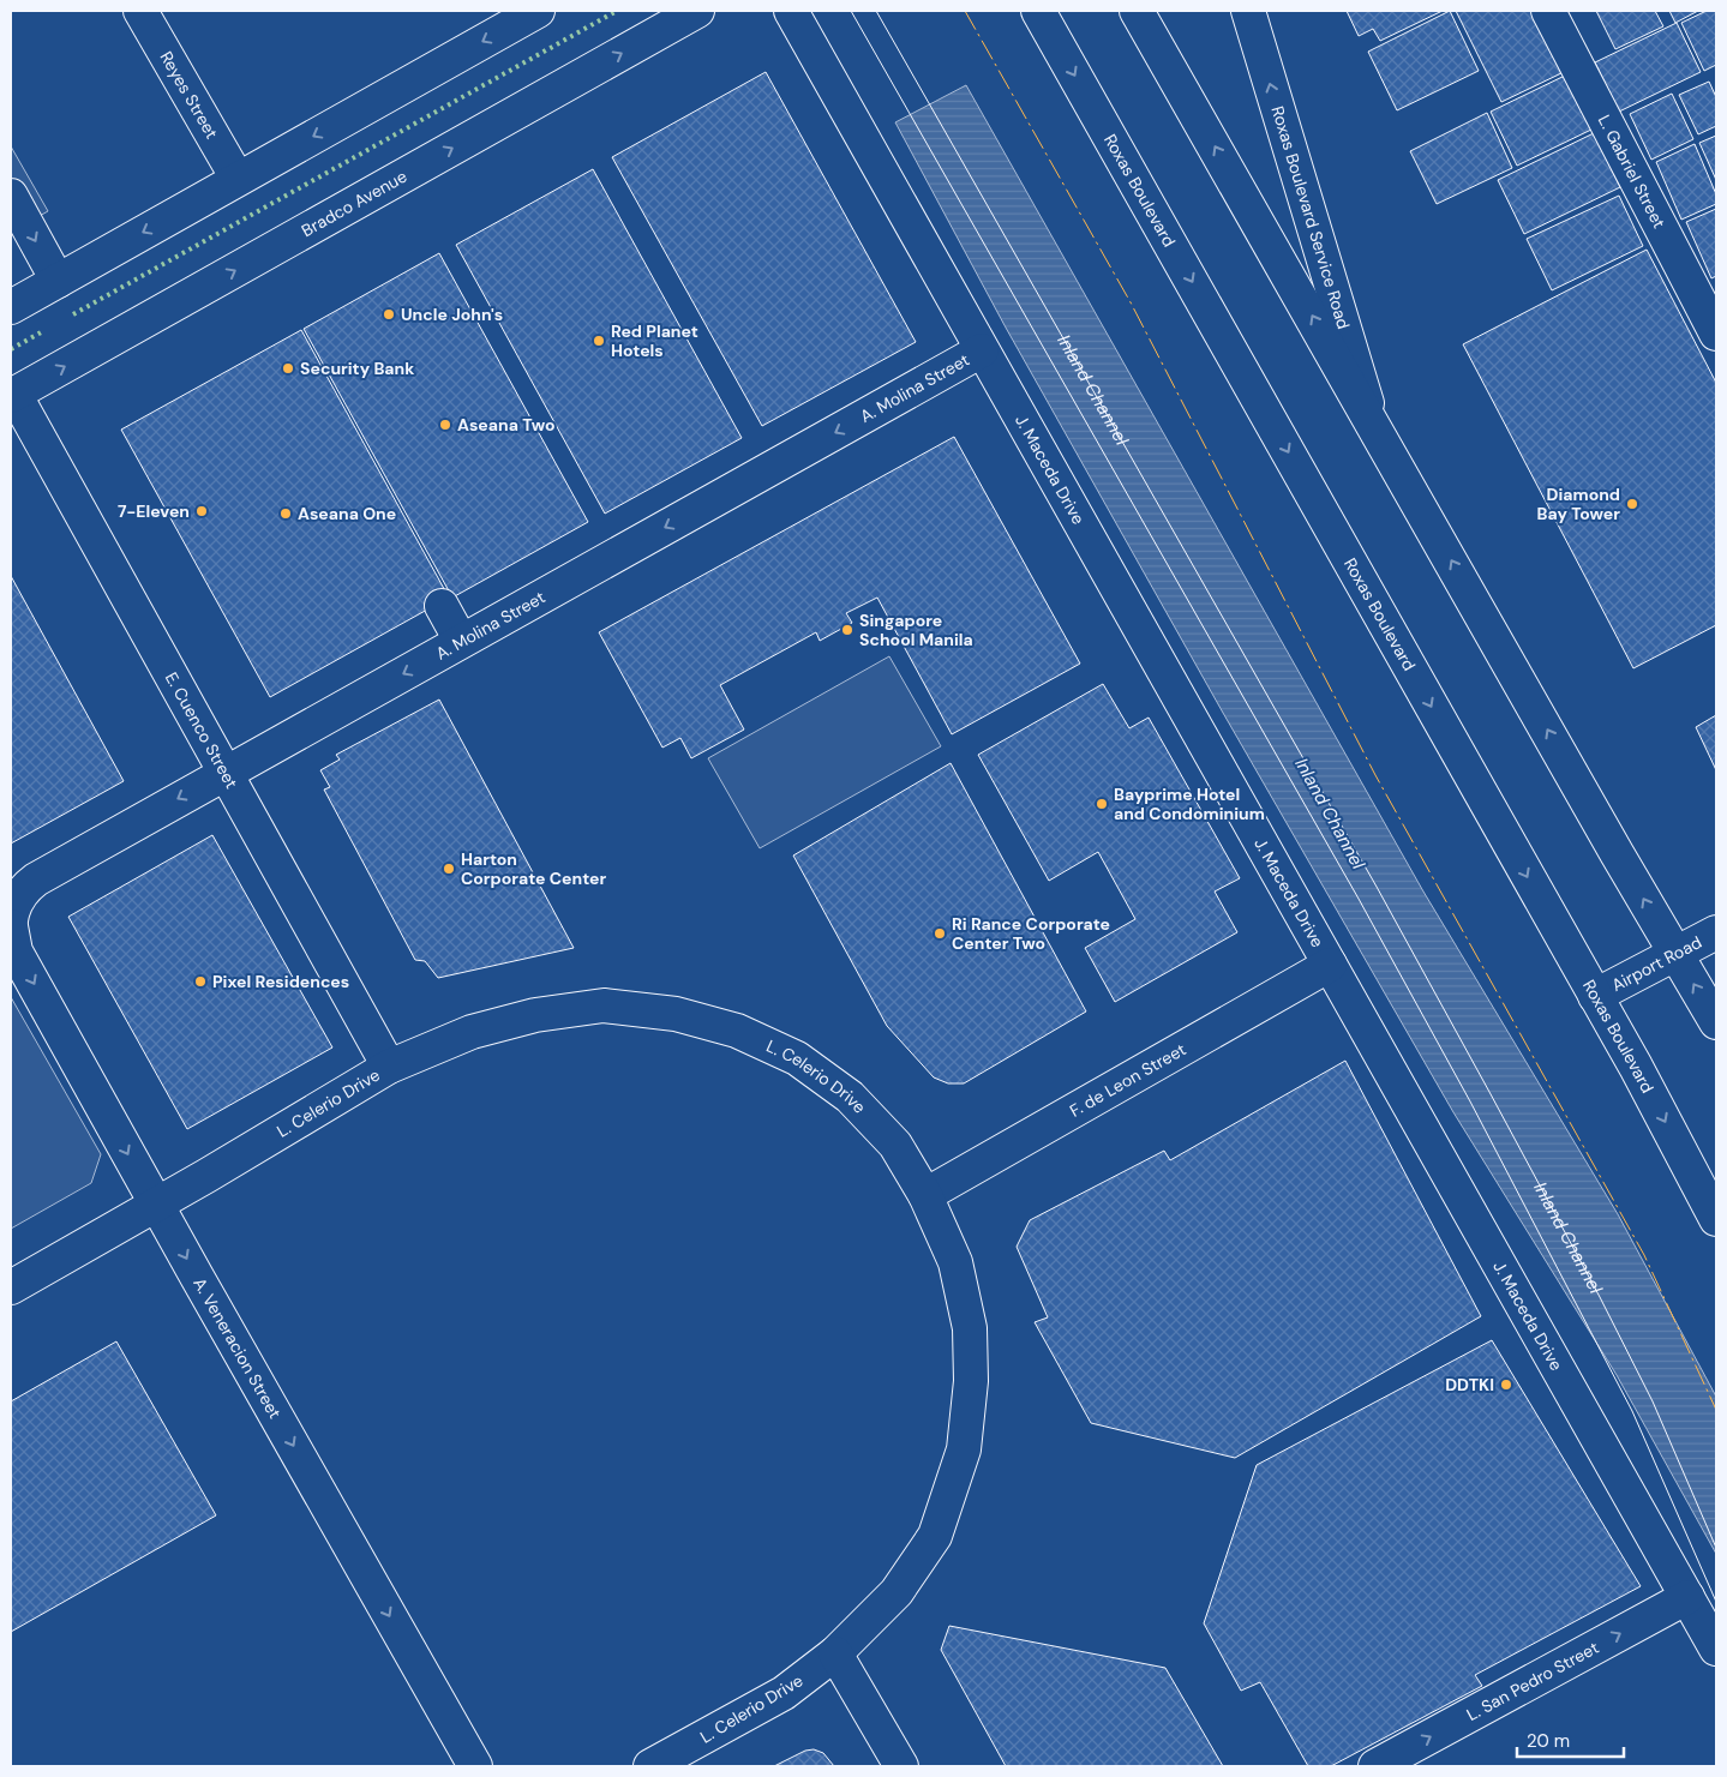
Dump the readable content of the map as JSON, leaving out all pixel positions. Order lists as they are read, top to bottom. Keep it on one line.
{"streets":{"main road":["Reyes Street","L. Gabriel Street","Roxas Boulevard","Bradco Avenue","Roxas Boulevard Service Road","A. Molina Street","J. Maceda Drive","E. Cuenco Street","Airport Road","L. Celerio Drive","F. de Leon Street","A. Veneracion Street","L. San Pedro Street"]},"crossings":[["Roxas Boulevard","Airport Road"],["Bradco Avenue","E. Cuenco Street"],["A. Molina Street","J. Maceda Drive"],["A. Molina Street","E. Cuenco Street"],["A. Molina Street","A. Veneracion Street"],["J. Maceda Drive","F. de Leon Street"],["J. Maceda Drive","L. San Pedro Street"],["E. Cuenco Street","L. Celerio Drive"],["L. Celerio Drive","F. de Leon Street"],["L. Celerio Drive","A. Veneracion Street"]],"one_way":["A. Molina Street","A. Veneracion Street","L. San Pedro Street"],"water":["Inland Channel"],"places":["Uncle John's","Red Planet Hotels","Security Bank","Aseana Two","Diamond Bay Tower","7-Eleven","Aseana One","Singapore School Manila","Bayprime Hotel and Condominium","Harton Corporate Center","Ri Rance Corporate Center Two","Pixel Residences","DDTKI"],"scale_bar":"20 m"}
